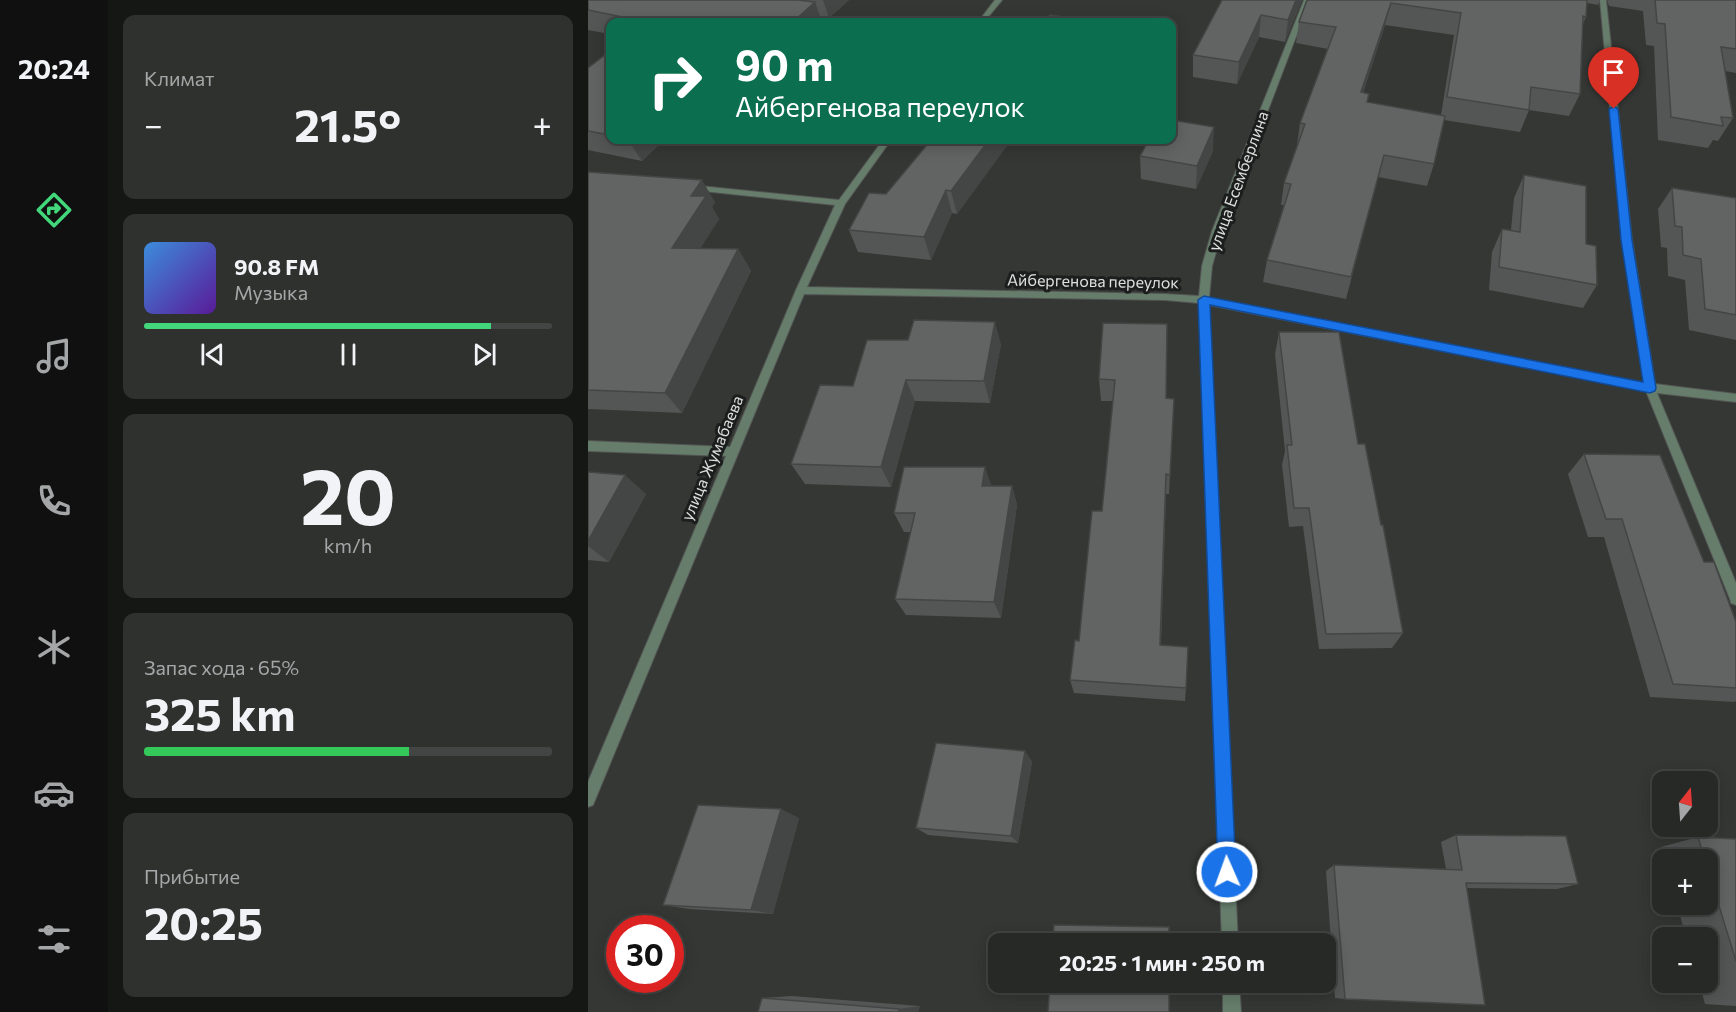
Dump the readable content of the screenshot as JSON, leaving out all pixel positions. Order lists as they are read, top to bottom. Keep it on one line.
{"streets":{"street":["улица Есемберлина","Айбергенова переулок","улица Жумабаева"]},"crossings":[["улица Есемберлина","Айбергенова переулок"],["Айбергенова переулок","улица Жумабаева"]],"north":"top","page":{"tabs":"20:24","tile":["Климат",["20","km/h"],["Запас хода · 65%","325 km"],["Прибытие","20:25"]],"turn":["90 m","Айбергенова переулок"],"heat":["−","21.5°","+"],"song":["90.8 FM","Музыка"],"map_buttons":["+","−"],"limit":"30","trip":"20:25 · 1 мин · 250 m"}}
